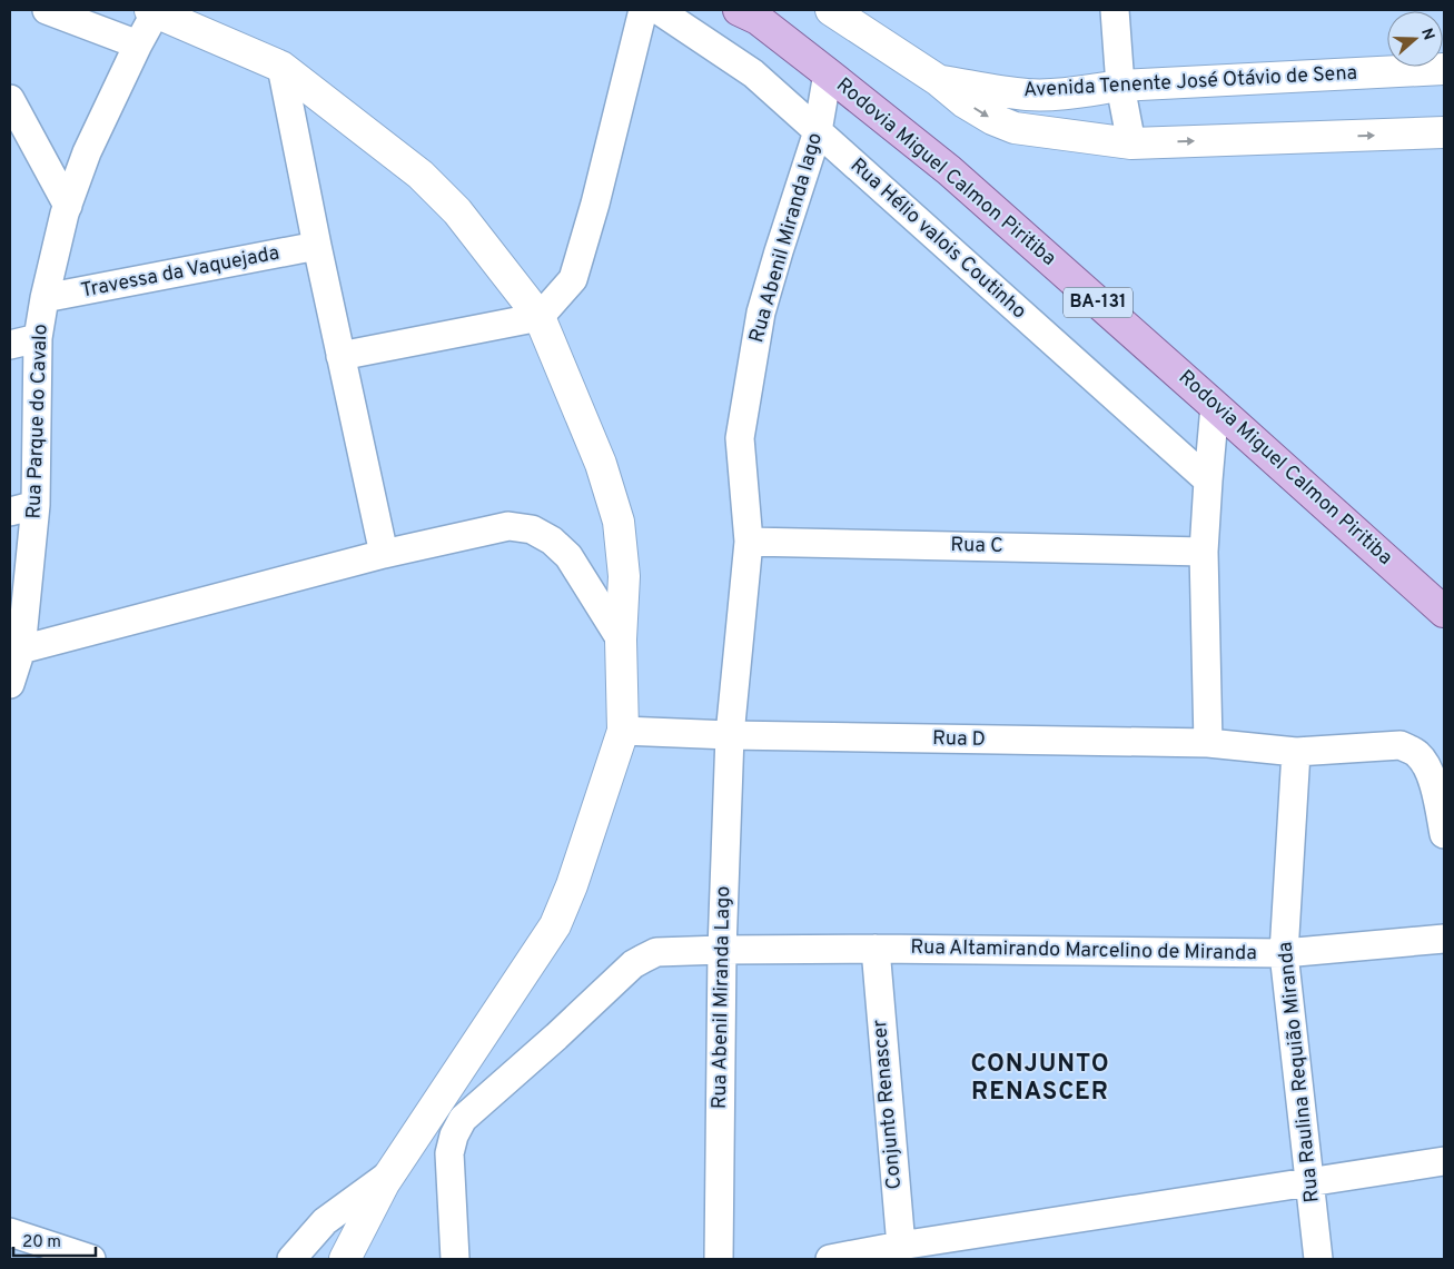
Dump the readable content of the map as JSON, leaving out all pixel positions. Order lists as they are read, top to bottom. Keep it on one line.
{"streets":{"main road":["Rodovia Miguel Calmon Piritiba","BA-131"],"street":["Avenida Tenente José Otávio de Sena","Rua Abenil Miranda lago","Rua Hélio valois Coutinho","Travessa da Vaquejada","Rua Parque do Cavalo","Rua C","Rua D","Rua Altamirando Marcelino de Miranda","Rua Abenil Miranda Lago","Rua Raulina Requião Miranda","Conjunto Renascer"]},"crossings":[["Rodovia Miguel Calmon Piritiba","Rua Abenil Miranda lago"],["Rua Abenil Miranda lago","Rua Hélio valois Coutinho"],["Rua Abenil Miranda lago","Rua C"],["Rua Abenil Miranda lago","Rua D"],["Rua Abenil Miranda lago","Rua Abenil Miranda Lago"],["Travessa da Vaquejada","Rua Parque do Cavalo"],["Rua D","Rua Abenil Miranda Lago"],["Rua D","Rua Raulina Requião Miranda"],["Rua Altamirando Marcelino de Miranda","Rua Abenil Miranda Lago"],["Rua Altamirando Marcelino de Miranda","Rua Raulina Requião Miranda"],["Rua Altamirando Marcelino de Miranda","Conjunto Renascer"]],"districts":["CONJUNTO RENASCER"],"scale_bar":"20 m","north":"right"}
